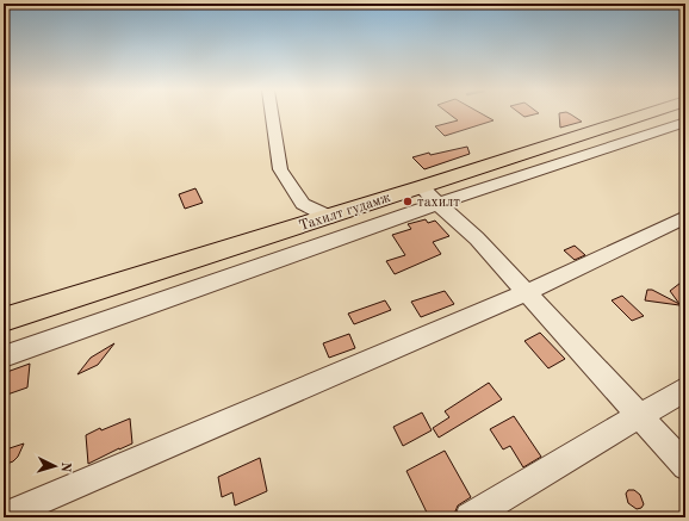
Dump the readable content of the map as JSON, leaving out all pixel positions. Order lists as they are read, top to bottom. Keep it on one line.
{"streets":{"main road":["Тахилт гудамж"]},"places":["тахилт"],"north":"right"}
